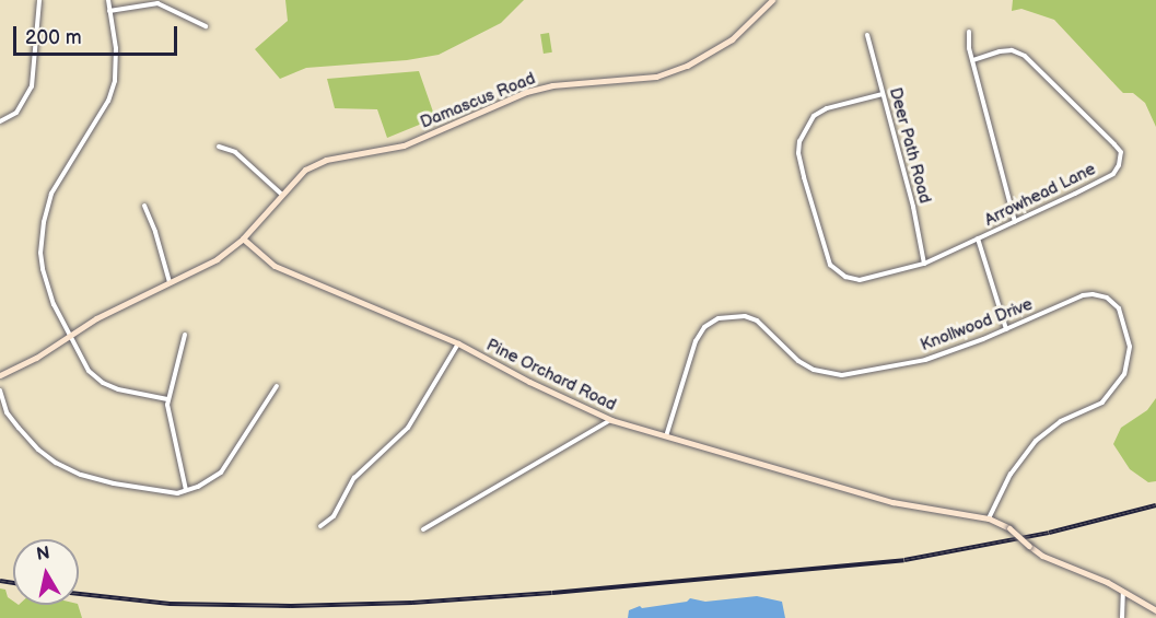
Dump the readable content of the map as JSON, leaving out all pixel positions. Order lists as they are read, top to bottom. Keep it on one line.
{"streets":{"street":["Damascus Road","Deer Path Road","Arrowhead Lane","Knollwood Drive","Pine Orchard Road"]},"crossings":[["Damascus Road","Pine Orchard Road"],["Arrowhead Lane","Knollwood Drive"],["Knollwood Drive","Pine Orchard Road"]],"scale_bar":"200 m","north":"top"}
